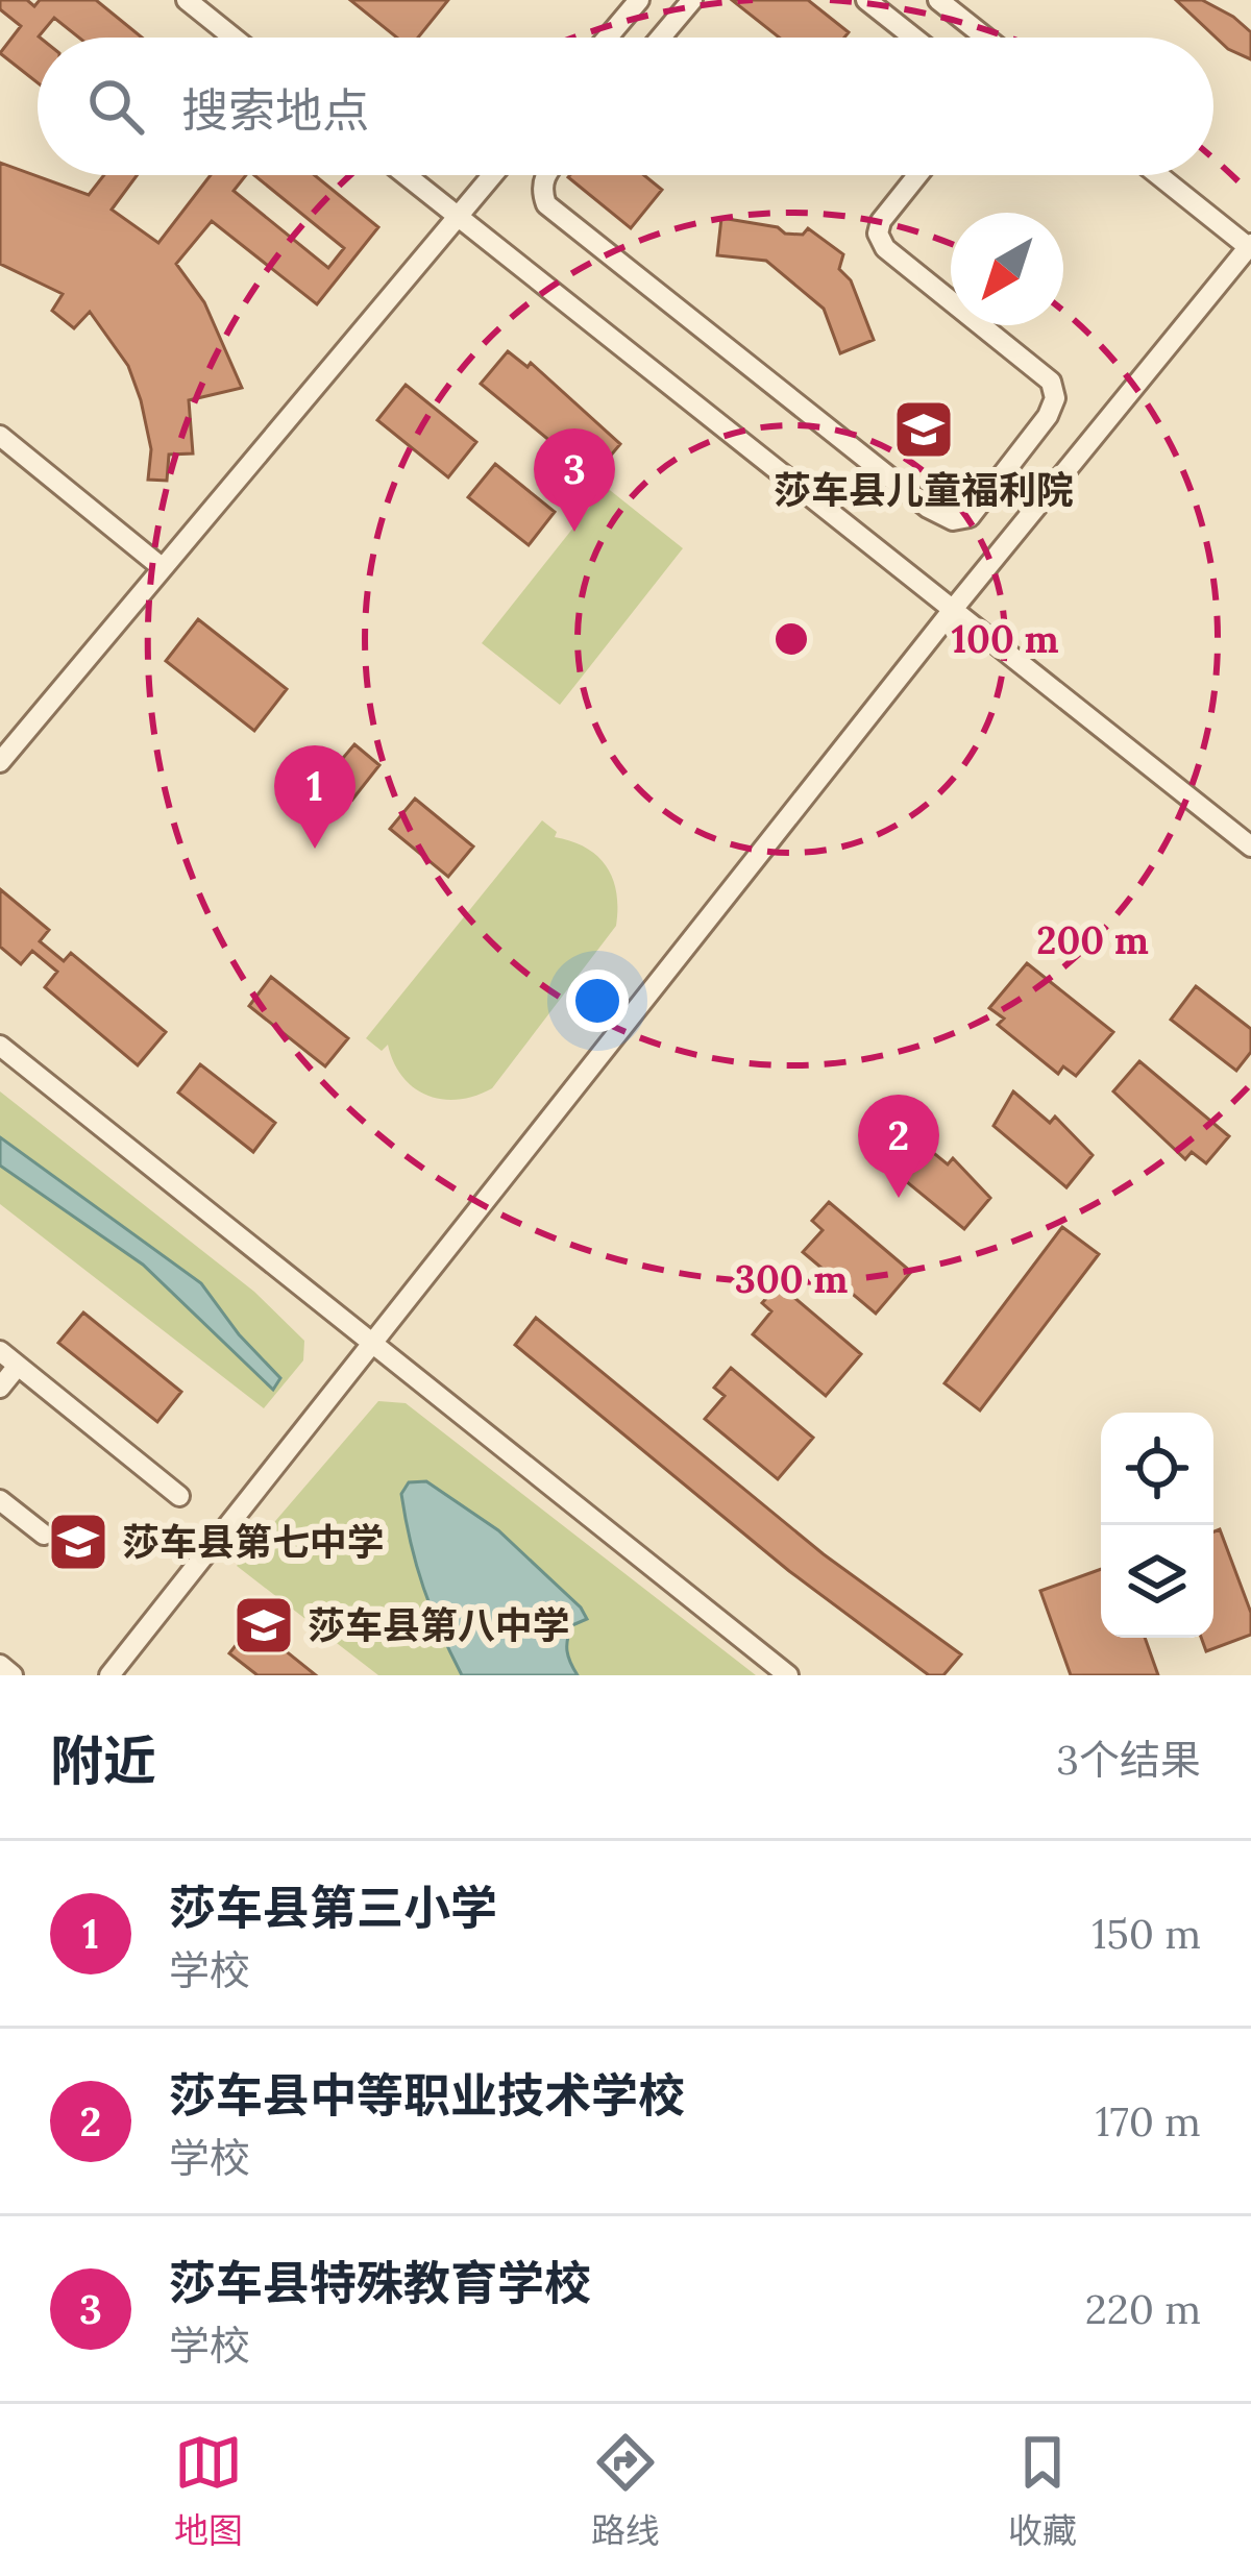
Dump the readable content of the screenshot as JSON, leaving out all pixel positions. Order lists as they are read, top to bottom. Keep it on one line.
{"places":{"school or university":["莎车县儿童福利院","莎车县第七中学","莎车县第八中学"]},"north":"bottom left","page":{"search":"搜索地点","pins":["3","1","2"],"heading":["附近","3个结果"],"list":[{"mark":"1","name":"莎车县第三小学","note":"学校","value":"150 m"},{"mark":"2","name":"莎车县中等职业技术学校","note":"学校","value":"170 m"},{"mark":"3","name":"莎车县特殊教育学校","note":"学校","value":"220 m"}],"nav":["地图","路线","收藏"]},"rings":["100 m","200 m","300 m"]}
